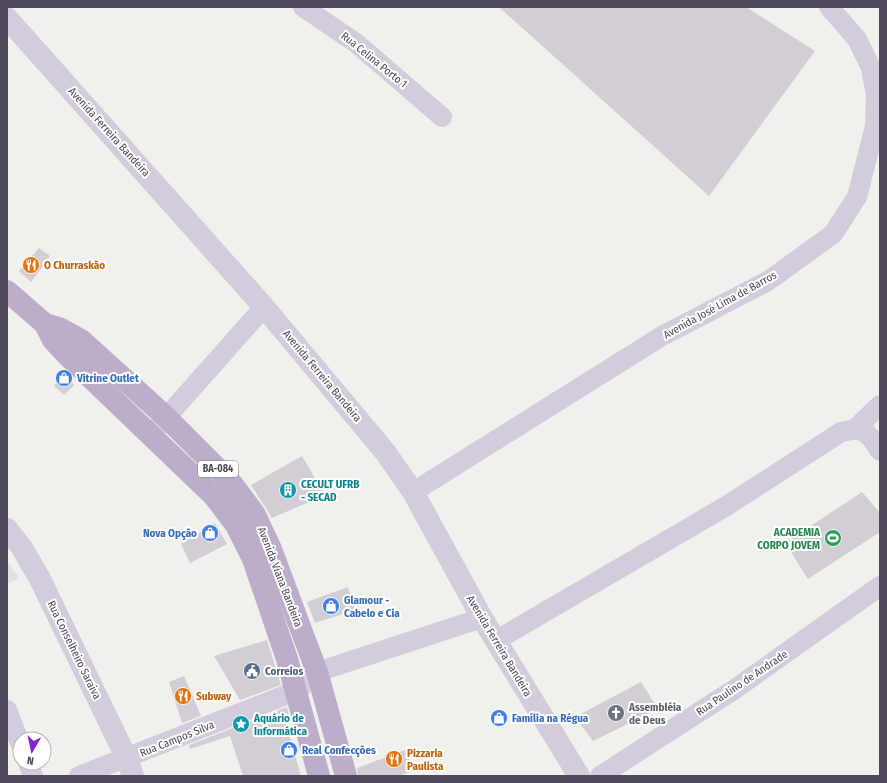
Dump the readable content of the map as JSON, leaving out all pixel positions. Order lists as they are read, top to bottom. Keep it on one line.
{"streets":{"main road":["BA-084","Avenida Viana Bandeira"],"street":["Rua Celina Porto 1","Avenida Ferreira Bandeira","Avenida José Lima de Barros","Rua Conselheiro Saraiva","Rua Paulino de Andrade","Rua Campos Silva"]},"crossings":[["Avenida Ferreira Bandeira","Avenida José Lima de Barros"],["Avenida Viana Bandeira","Rua Campos Silva"],["Rua Conselheiro Saraiva","Rua Campos Silva"]],"places":{"restaurant":["O Churraskão","Subway","Pizzaria Paulista"],"shop":["Vitrine Outlet","Nova Opção","Glamour - Cabelo e Cia","Família na Régua","Real Confecções"],"building":["CECULT UFRB - SECAD"],"sports":["ACADEMIA CORPO JOVEM"],"public building":["Correios"],"church":["Assembléia de Deus"],"place":["Aquário de Informática"]},"north":"bottom"}
